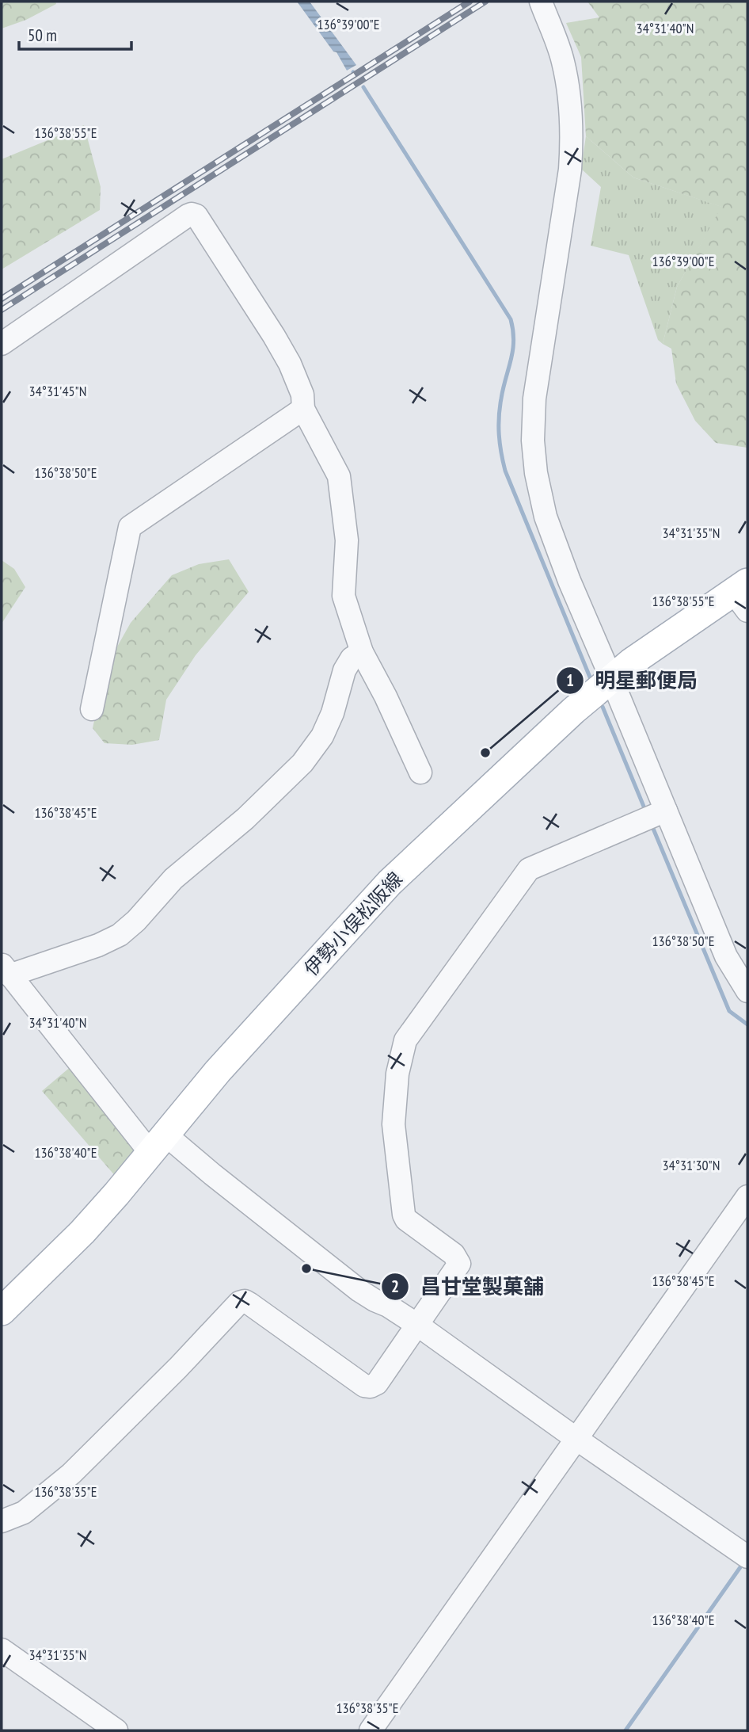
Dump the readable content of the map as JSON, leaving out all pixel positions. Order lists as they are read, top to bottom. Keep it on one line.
{"streets":{"main road":["伊勢小俣松阪線"]},"places":["明星郵便局","昌甘堂製菓舗"],"scale_bar":"50 m","coordinates":["136°39'00\"E","34°31'40\"N","136°38'55\"E","34°31'45\"N","136°38'50\"E","34°31'35\"N","136°38'45\"E","136°38'40\"E","34°31'30\"N","136°38'35\"E"]}
